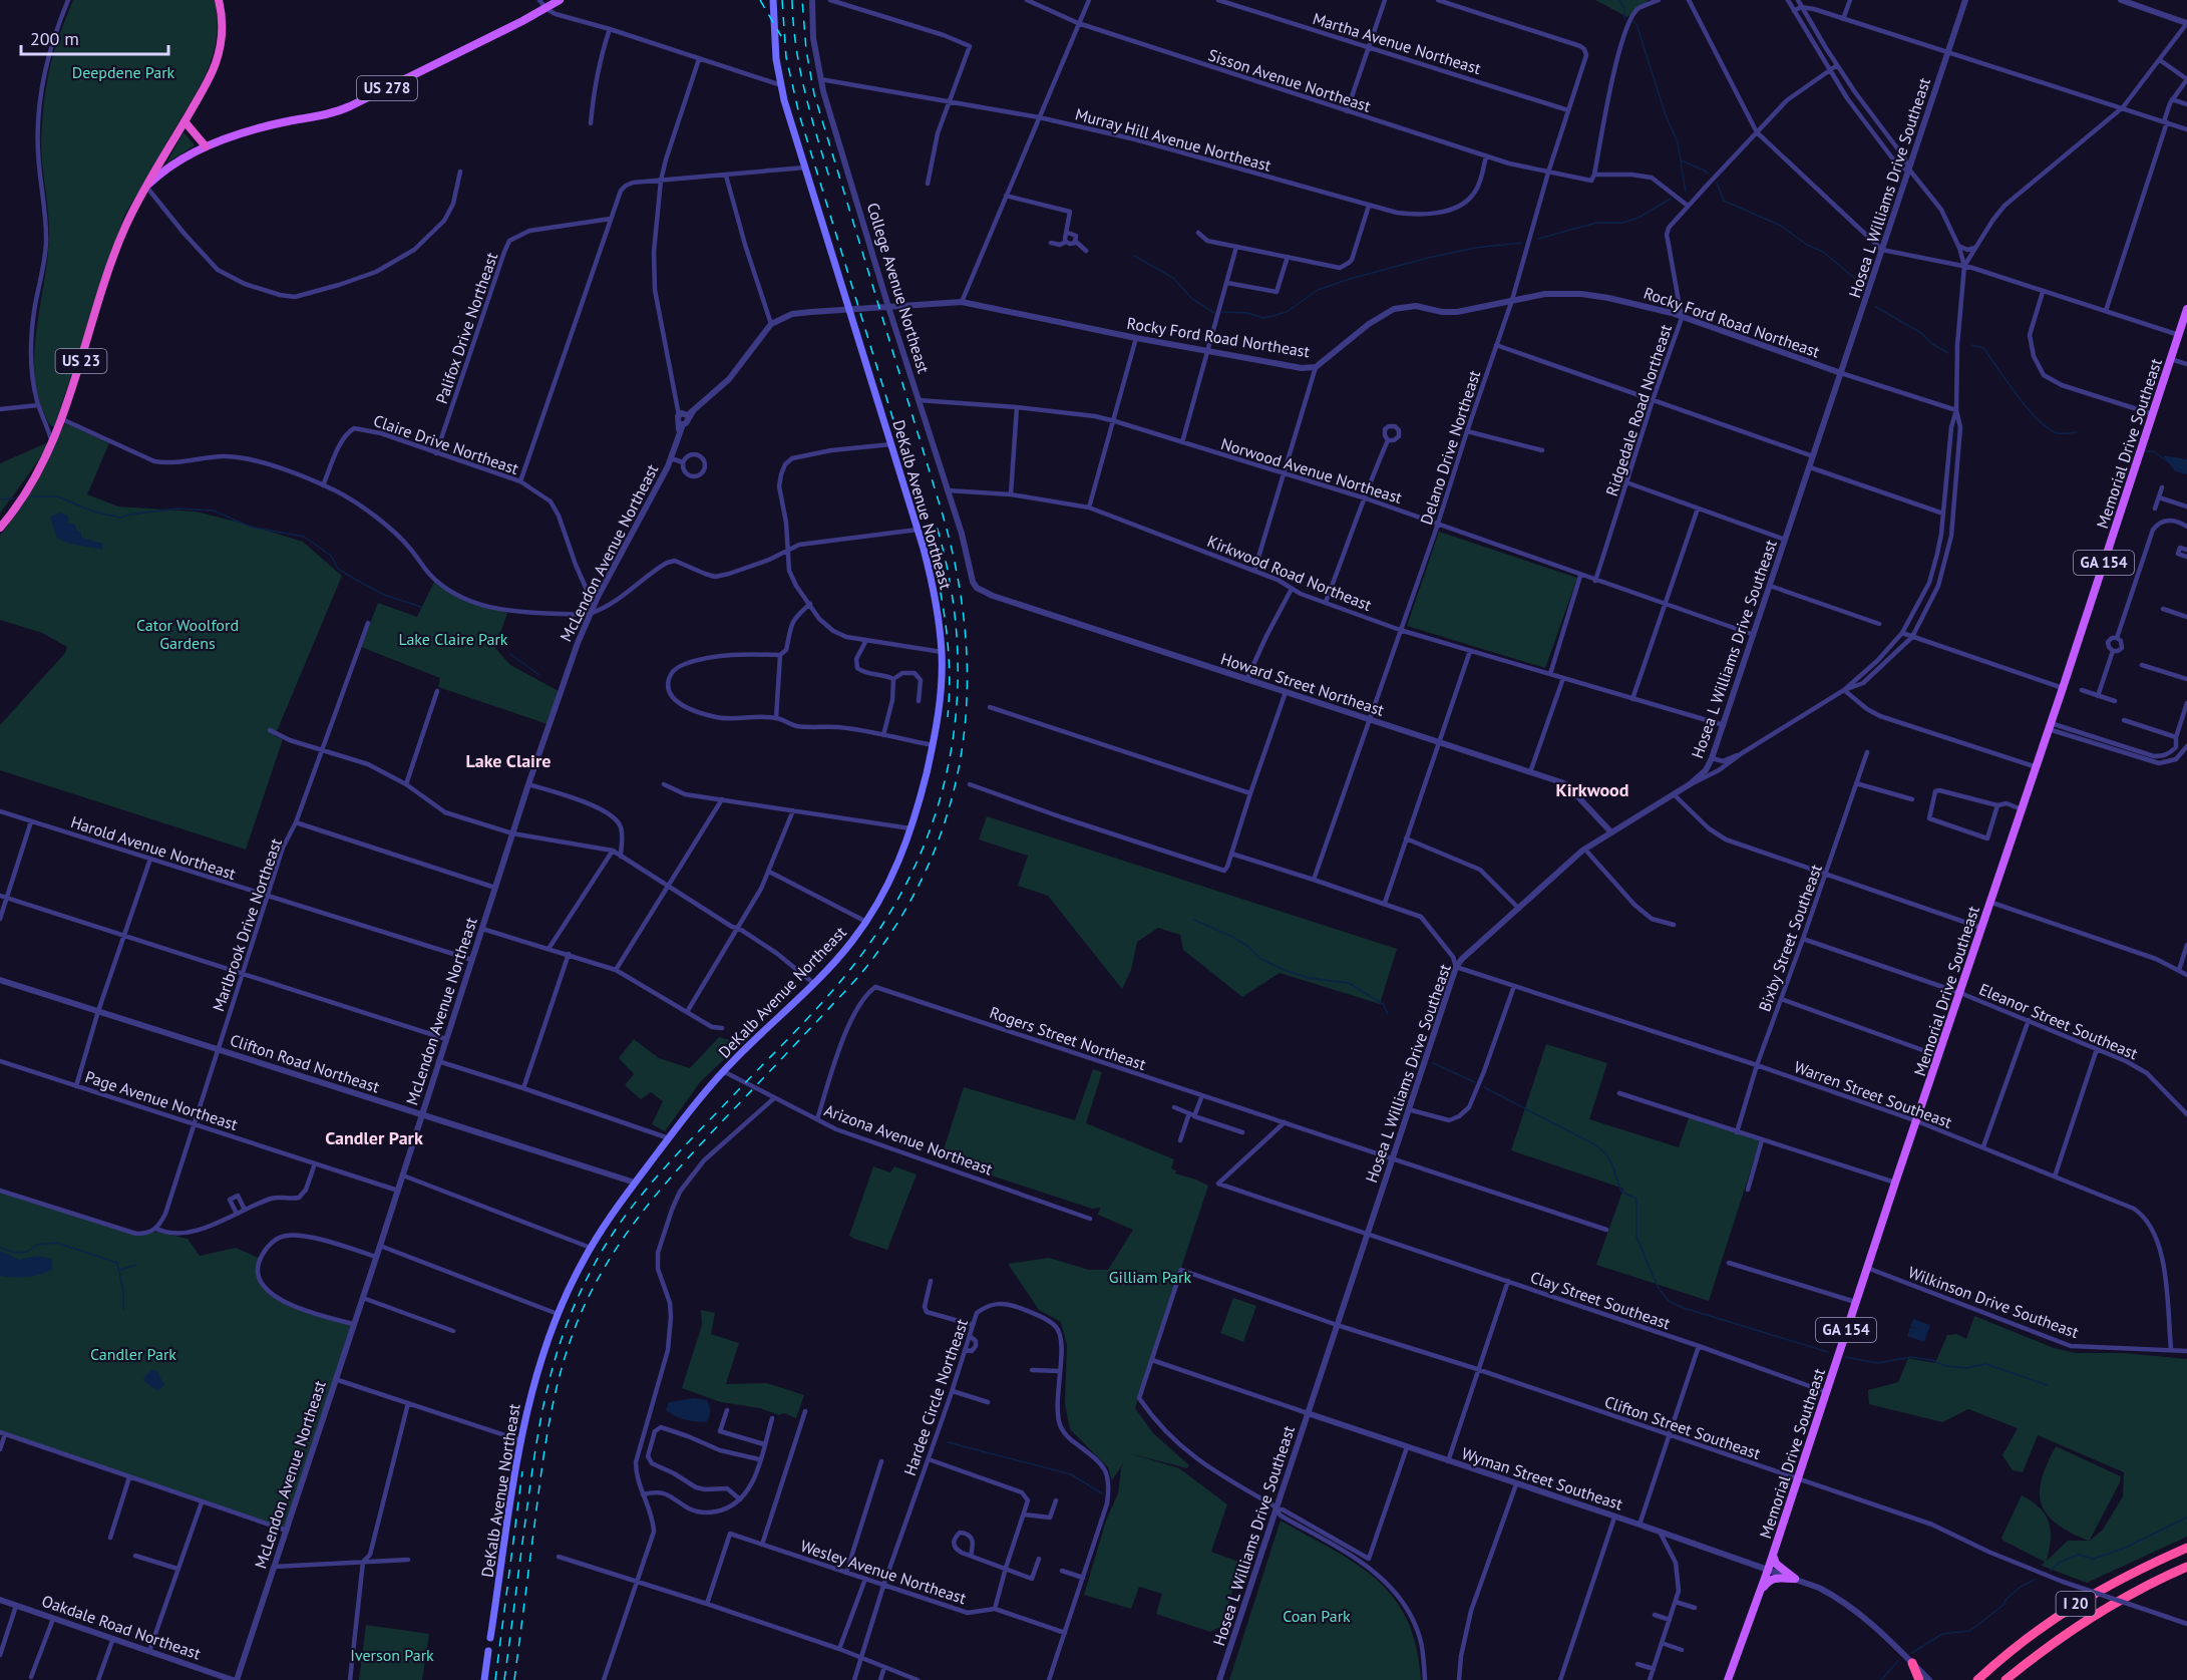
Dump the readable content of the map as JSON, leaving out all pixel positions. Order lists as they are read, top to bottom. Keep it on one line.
{"streets":{"highway":["US 23","I 20"],"main road":["US 278","Memorial Drive Southeast","DeKalb Avenue Northeast","GA 154"],"street":["Martha Avenue Northeast","Sisson Avenue Northeast","Murray Hill Avenue Northeast","Hosea L Williams Drive Southeast","College Avenue Northeast","Rocky Ford Road Northeast","Palifox Drive Northeast","Ridgedale Road Northeast","Claire Drive Northeast","Delano Drive Northeast","Norwood Avenue Northeast","McLendon Avenue Northeast","Kirkwood Road Northeast","Howard Street Northeast","Harold Avenue Northeast","Marlbrook Drive Northeast","Bixby Street Southeast","Eleanor Street Southeast","Rogers Street Northeast","Clifton Road Northeast","Warren Street Southeast","Page Avenue Northeast","Arizona Avenue Northeast","Clay Street Southeast","Wilkinson Drive Southeast","Hardee Circle Northeast","Clifton Street Southeast","Wyman Street Southeast","Wesley Avenue Northeast","Oakdale Road Northeast"]},"crossings":[["Martha Avenue Northeast","Delano Drive Northeast"],["Sisson Avenue Northeast","Murray Hill Avenue Northeast"],["Sisson Avenue Northeast","Delano Drive Northeast"],["US 278","US 23"],["Murray Hill Avenue Northeast","College Avenue Northeast"],["Hosea L Williams Drive Southeast","Rocky Ford Road Northeast"],["Hosea L Williams Drive Southeast","Norwood Avenue Northeast"],["Hosea L Williams Drive Southeast","Kirkwood Road Northeast"],["Hosea L Williams Drive Southeast","Howard Street Northeast"],["Hosea L Williams Drive Southeast","Rogers Street Northeast"],["Hosea L Williams Drive Southeast","Warren Street Southeast"],["Hosea L Williams Drive Southeast","Clay Street Southeast"],["Hosea L Williams Drive Southeast","Clifton Street Southeast"],["Hosea L Williams Drive Southeast","Wyman Street Southeast"],["College Avenue Northeast","Rocky Ford Road Northeast"],["College Avenue Northeast","Norwood Avenue Northeast"],["College Avenue Northeast","Kirkwood Road Northeast"],["College Avenue Northeast","Howard Street Northeast"],["Rocky Ford Road Northeast","Ridgedale Road Northeast"],["Rocky Ford Road Northeast","Delano Drive Northeast"],["Rocky Ford Road Northeast","DeKalb Avenue Northeast"],["Palifox Drive Northeast","Claire Drive Northeast"],["Ridgedale Road Northeast","Norwood Avenue Northeast"],["Memorial Drive Southeast","Eleanor Street Southeast"],["Memorial Drive Southeast","Warren Street Southeast"],["Memorial Drive Southeast","Clay Street Southeast"],["Memorial Drive Southeast","Wilkinson Drive Southeast"],["Memorial Drive Southeast","Clifton Street Southeast"],["Memorial Drive Southeast","Wyman Street Southeast"],["Claire Drive Northeast","McLendon Avenue Northeast"],["Delano Drive Northeast","Norwood Avenue Northeast"],["Delano Drive Northeast","Kirkwood Road Northeast"],["Delano Drive Northeast","Howard Street Northeast"],["DeKalb Avenue Northeast","Clifton Road Northeast"],["DeKalb Avenue Northeast","Arizona Avenue Northeast"],["McLendon Avenue Northeast","Harold Avenue Northeast"],["McLendon Avenue Northeast","Clifton Road Northeast"],["McLendon Avenue Northeast","Page Avenue Northeast"],["McLendon Avenue Northeast","Oakdale Road Northeast"],["Harold Avenue Northeast","Marlbrook Drive Northeast"],["Marlbrook Drive Northeast","Clifton Road Northeast"],["Marlbrook Drive Northeast","Page Avenue Northeast"],["Bixby Street Southeast","Eleanor Street Southeast"],["Bixby Street Southeast","Warren Street Southeast"],["Rogers Street Northeast","Arizona Avenue Northeast"],["Rogers Street Northeast","Clay Street Southeast"],["Warren Street Southeast","Wilkinson Drive Southeast"],["Hardee Circle Northeast","Wesley Avenue Northeast"]],"districts":["Lake Claire","Kirkwood","Candler Park"],"parks":["Deepdene Park","Cator Woolford Gardens","Lake Claire Park","Gilliam Park","Candler Park","Coan Park","Iverson Park"],"scale_bar":"200 m"}
